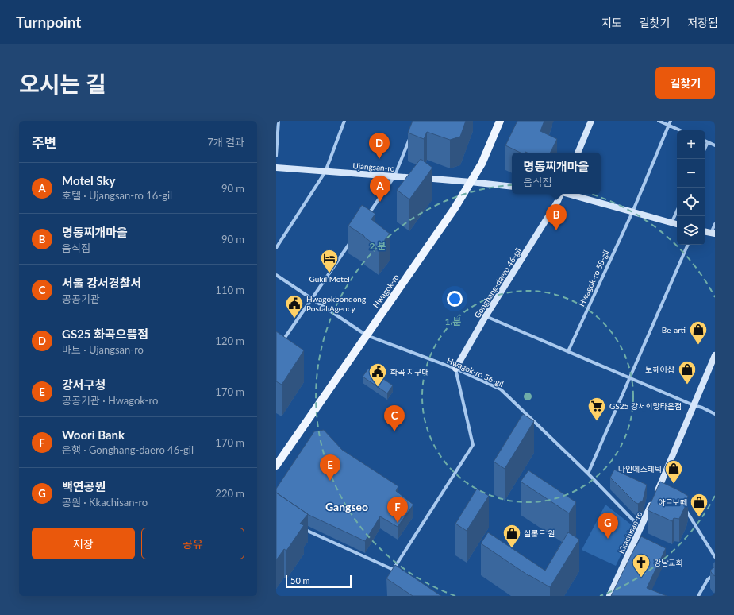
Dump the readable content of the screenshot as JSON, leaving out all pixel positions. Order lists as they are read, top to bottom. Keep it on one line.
{"streets":{"main road":["Hwagok-ro"],"street":["Ujangsan-ro","Hwagok-ro 58-gil","Gonghang-daero 46-gil","Hwagok-ro 56-gil","Kkachisan-ro"]},"crossings":[["Ujangsan-ro","Hwagok-ro"],["Gonghang-daero 46-gil","Hwagok-ro 56-gil"],["Hwagok-ro","Hwagok-ro 56-gil"],["Hwagok-ro 56-gil","Kkachisan-ro"]],"districts":["Gangseo"],"places":{"hotel":["Gukil Motel"],"public building":["Hwagokbondong Postal Agency","화곡 지구대"],"shop":["Be-arti","보헤어샵","다인에스테틱","아르보떼","살롱드 원"],"supermarket":["GS25 강서희망타운점"],"church":["강남교회"]},"scale_bar":"50 m","page":{"header":"Turnpoint","nav":["지도","길찾기","저장됨"],"title":"오시는 길","buttons":["길찾기",["저장","공유"]],"heading":["주변","7개 결과"],"map_buttons":["+","−"],"pins":["D","A","B","C","E","F","G"],"popup":["명동찌개마을","음식점"],"list":[{"mark":"A","name":"Motel Sky","note":"호텔 · Ujangsan-ro 16-gil","value":"90 m"},{"mark":"B","name":"명동찌개마을","note":"음식점","value":"90 m"},{"mark":"C","name":"서울 강서경찰서","note":"공공기관","value":"110 m"},{"mark":"D","name":"GS25 화곡으뜸점","note":"마트 · Ujangsan-ro","value":"120 m"},{"mark":"E","name":"강서구청","note":"공공기관 · Hwagok-ro","value":"170 m"},{"mark":"F","name":"Woori Bank","note":"은행 · Gonghang-daero 46-gil","value":"170 m"},{"mark":"G","name":"백연공원","note":"공원 · Kkachisan-ro","value":"220 m"}],"scale":"50 m"},"rings":["2 분","1 분"]}
